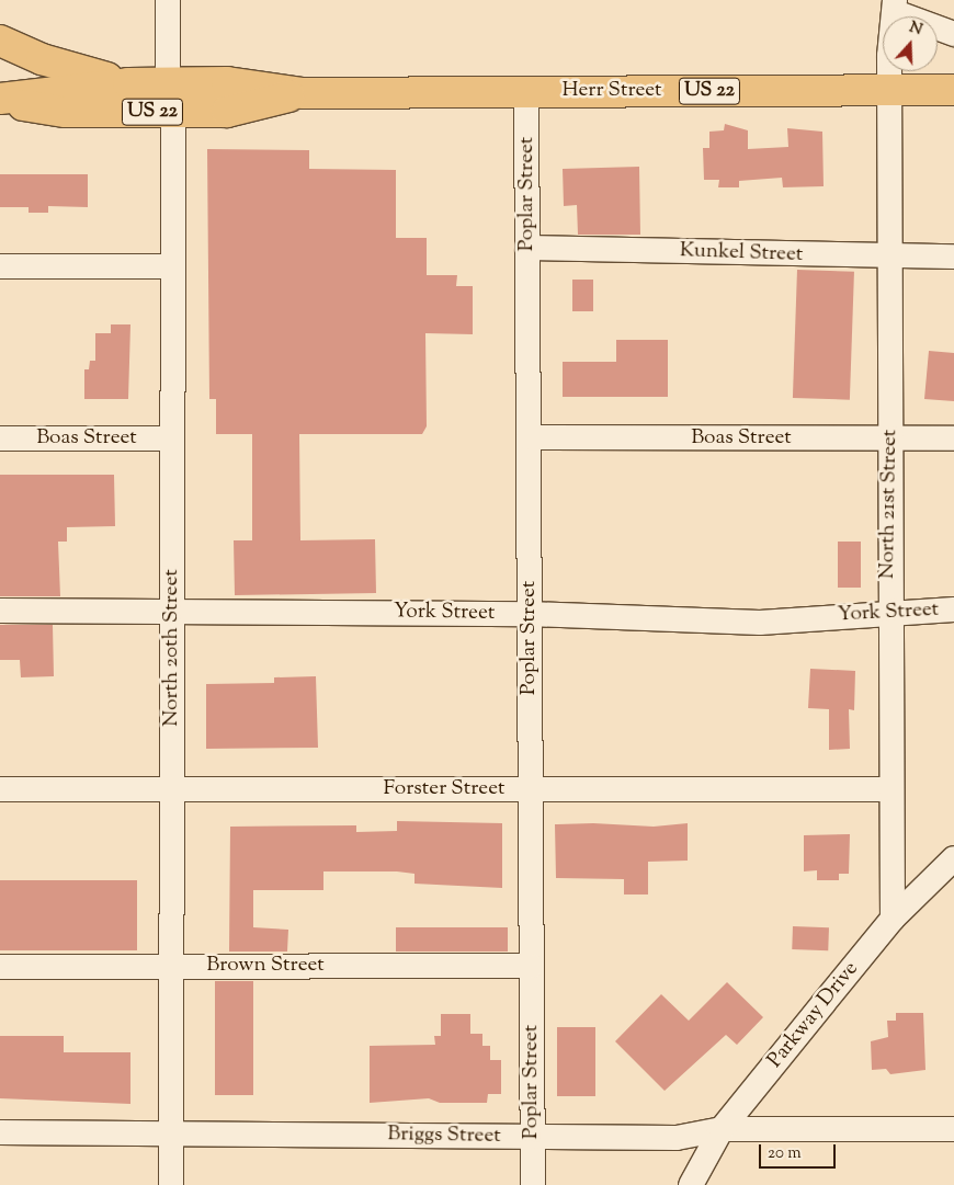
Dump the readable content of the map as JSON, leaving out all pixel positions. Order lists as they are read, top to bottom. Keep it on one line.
{"streets":{"main road":["Herr Street","US 22"],"street":["Poplar Street","Kunkel Street","Boas Street","North 21st Street","York Street","North 20th Street","Forster Street","Brown Street","Parkway Drive","Briggs Street"]},"crossings":[["Herr Street","US 22"],["Herr Street","Poplar Street"],["Herr Street","North 21st Street"],["Herr Street","North 20th Street"],["Poplar Street","Kunkel Street"],["Poplar Street","Boas Street"],["Poplar Street","York Street"],["Poplar Street","Forster Street"],["Poplar Street","Brown Street"],["Poplar Street","Briggs Street"],["Kunkel Street","North 21st Street"],["Boas Street","North 21st Street"],["Boas Street","North 20th Street"],["North 21st Street","York Street"],["North 21st Street","Forster Street"],["North 21st Street","Parkway Drive"],["York Street","North 20th Street"],["North 20th Street","Forster Street"],["North 20th Street","Brown Street"],["North 20th Street","Briggs Street"],["Parkway Drive","Briggs Street"]],"scale_bar":"20 m","north":"top"}
